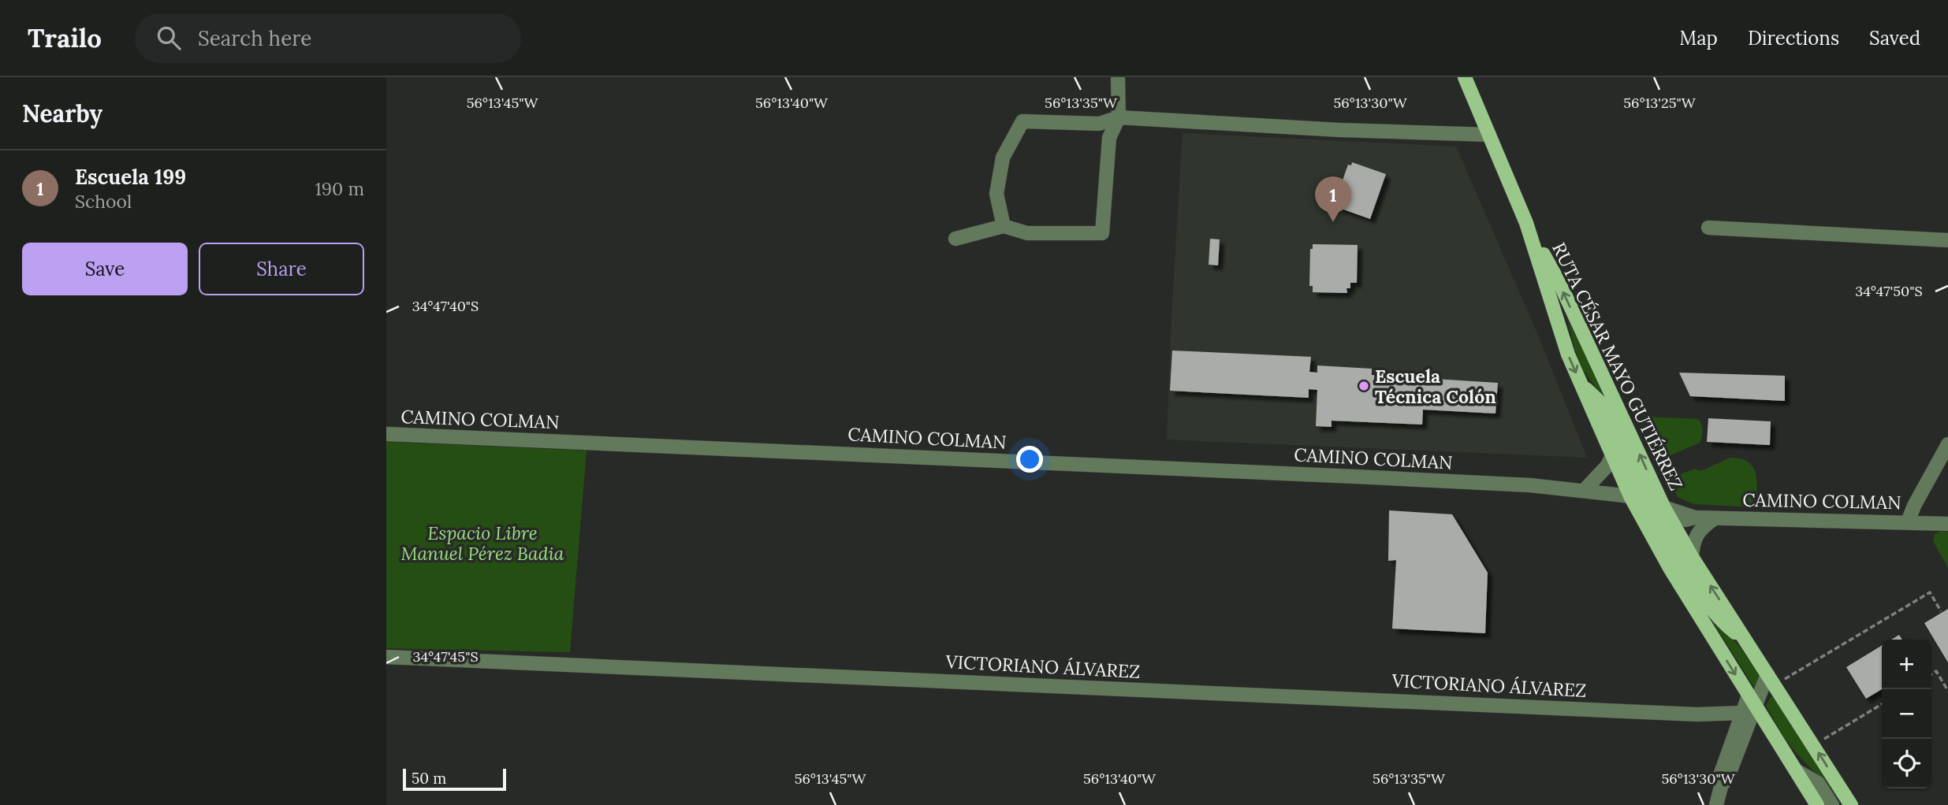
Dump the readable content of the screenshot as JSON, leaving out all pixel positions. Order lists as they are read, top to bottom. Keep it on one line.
{"streets":{"main road":["RUTA CÉSAR MAYO GUTIÉRREZ"],"street":["CAMINO COLMAN","VICTORIANO ÁLVAREZ"]},"crossings":[["RUTA CÉSAR MAYO GUTIÉRREZ","CAMINO COLMAN"]],"parks":["Espacio Libre Manuel Pérez Badia"],"places":["Escuela Técnica Colón"],"scale_bar":"50 m","page":{"header":"Trailo","search":"Search here","nav":["Map","Directions","Saved"],"heading":"Nearby","list":[{"mark":"1","name":"Escuela 199","note":"School","value":"190 m"}],"pins":"1","buttons":["Save","Share"],"map_buttons":["+","−"],"scale":"50 m"},"coordinates":["56°13'25\"W","56°13'45\"W","56°13'40\"W","56°13'35\"W","56°13'30\"W","34°47'50\"S","34°47'40\"S","34°47'45\"S"]}
